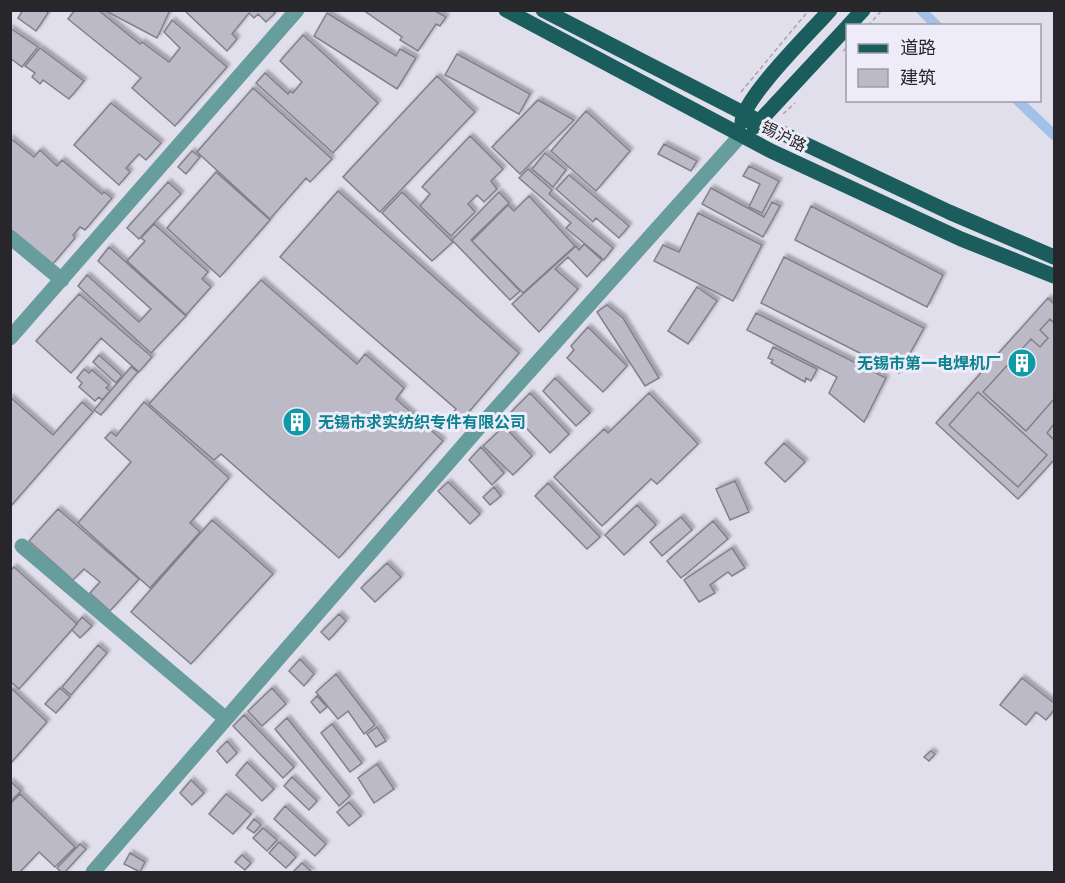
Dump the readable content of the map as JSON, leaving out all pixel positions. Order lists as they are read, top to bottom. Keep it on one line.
{"streets":{"main road":["锡沪路"]},"places":{"building":["无锡市第一电焊机厂","无锡市求实纺织专件有限公司"]},"legend":["道路","建筑"]}
